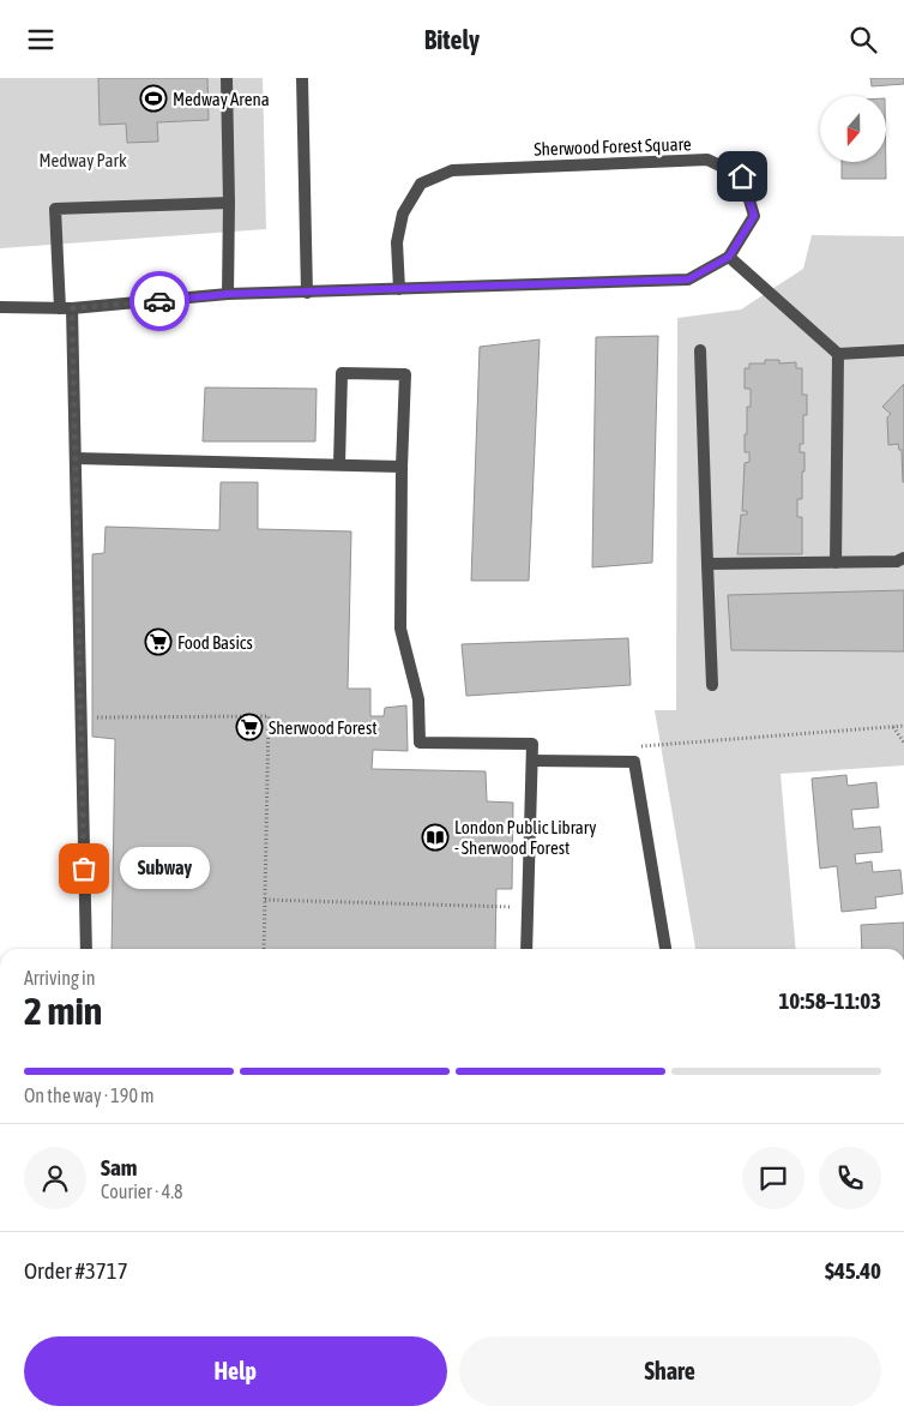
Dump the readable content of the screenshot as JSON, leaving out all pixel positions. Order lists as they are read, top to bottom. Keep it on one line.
{"streets":{"street":["Sherwood Forest Square"]},"parks":["Medway Park"],"places":{"sports":["Medway Arena"],"supermarket":["Food Basics","Sherwood Forest"],"library":["London Public Library - Sherwood Forest"],"other":["Subway"]},"north":"bottom","page":{"header":"Bitely","bubble":"Subway","heading":["2 min","Arriving in","10:58–11:03"],"panel":["Sam","Courier · 4.8","Order #3717","$45.40"],"bar":"On the way · 190 m","buttons":["Help","Share"]}}
